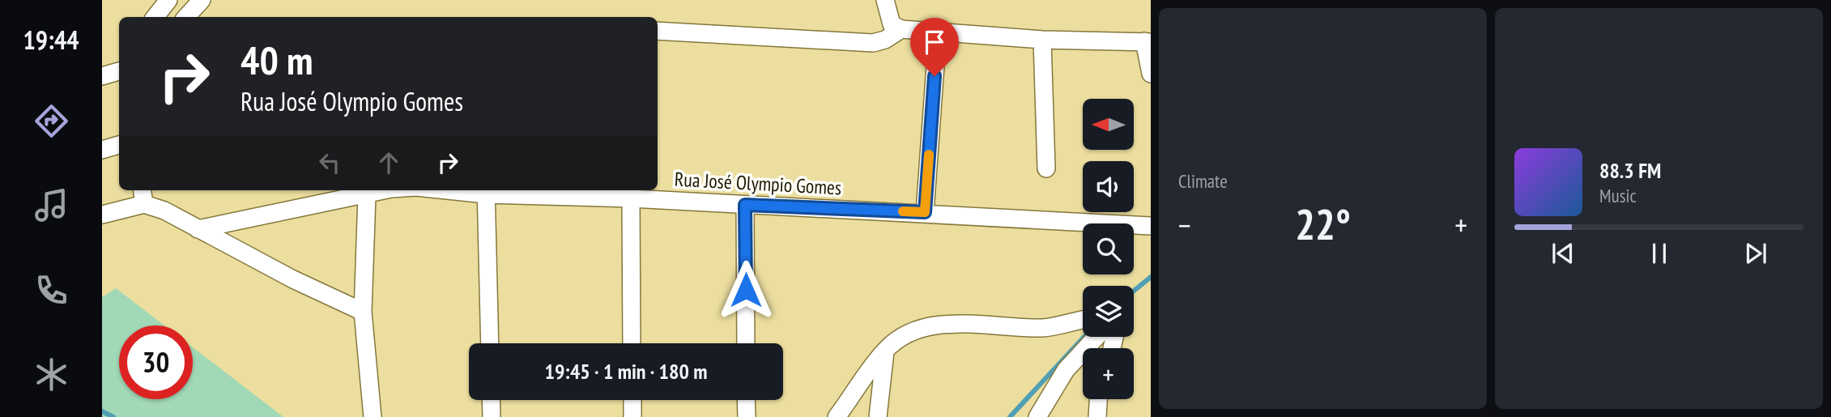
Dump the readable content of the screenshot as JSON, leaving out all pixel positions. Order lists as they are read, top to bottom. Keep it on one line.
{"streets":{"street":["Rua José Olympio Gomes"]},"north":"left","page":{"tabs":"19:44","tile":"Climate","turn":["40 m","Rua José Olympio Gomes"],"map_buttons":"+","song":["88.3 FM","Music"],"heat":["−","22°","+"],"limit":"30","trip":"19:45 · 1 min · 180 m"}}
